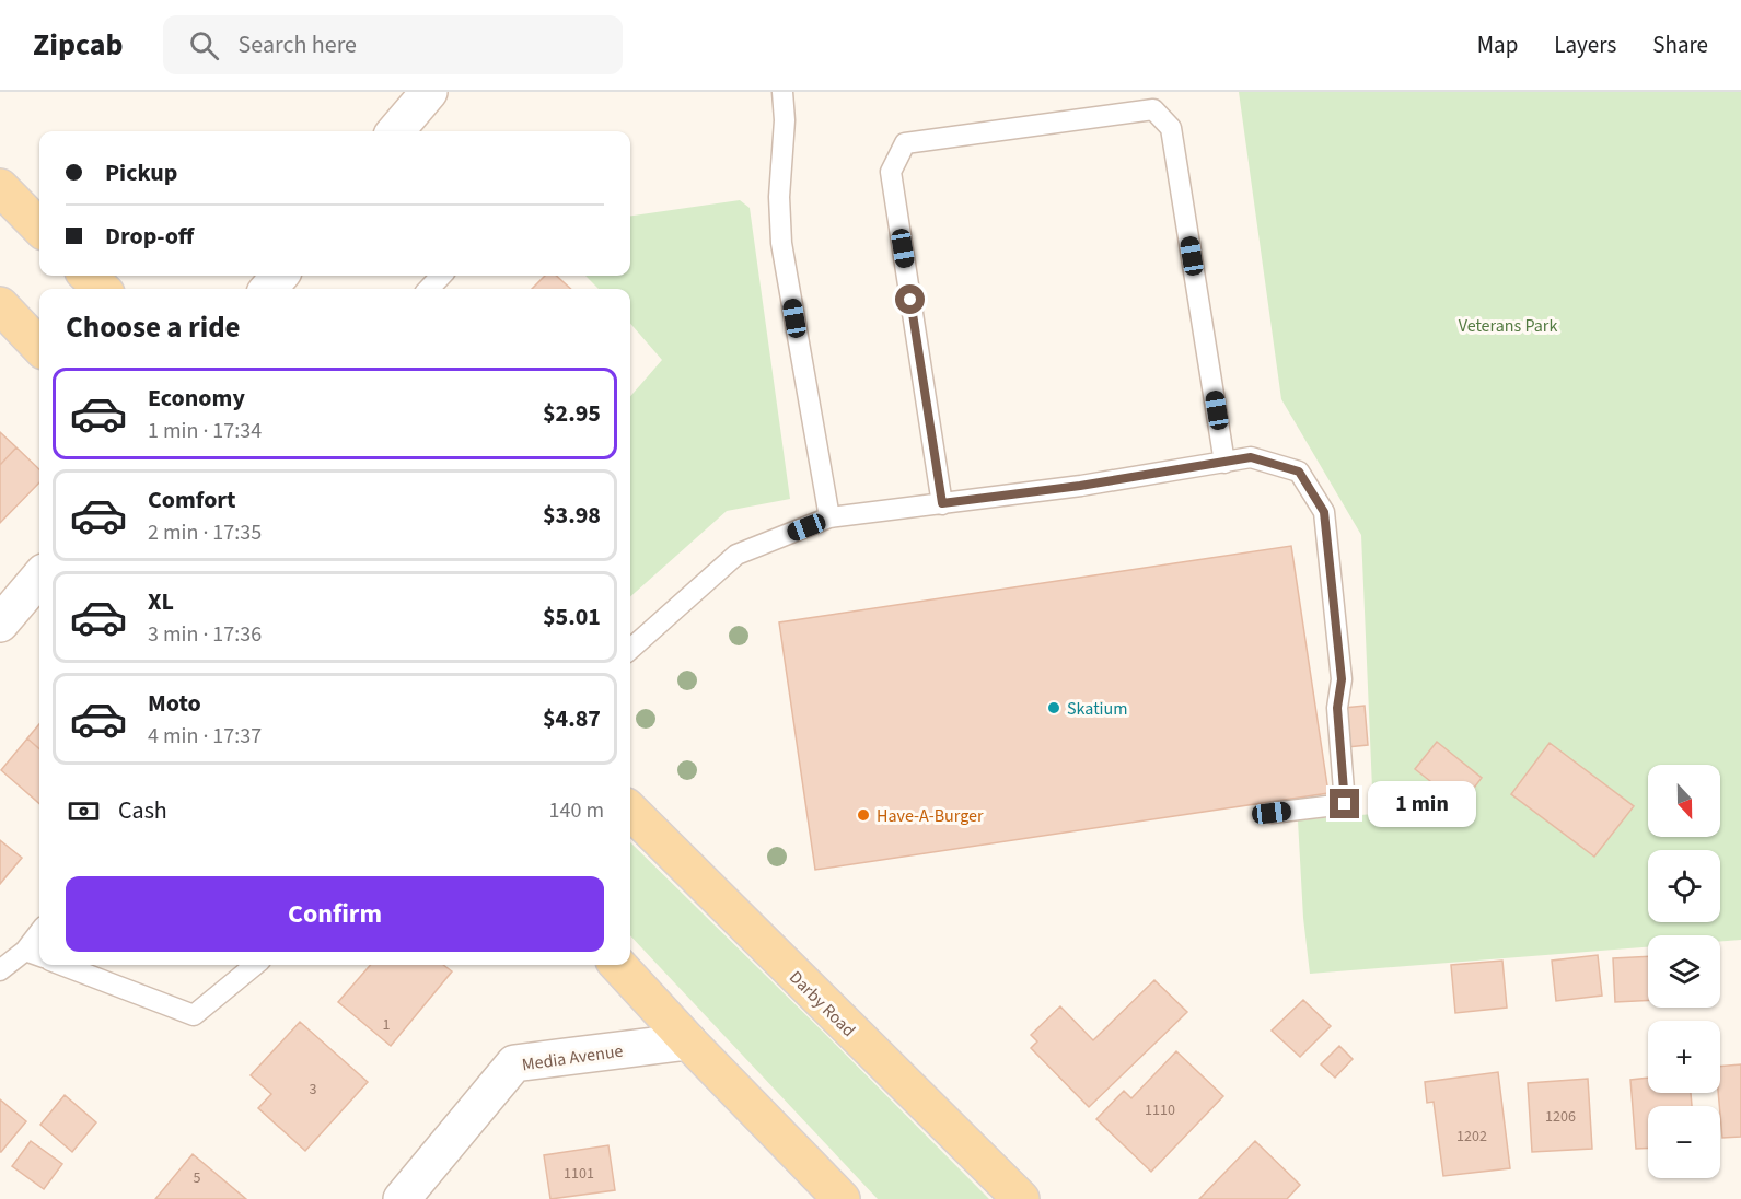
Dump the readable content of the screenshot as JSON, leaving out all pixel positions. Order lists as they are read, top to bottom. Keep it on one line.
{"streets":{"main road":["Darby Road"],"street":["Media Avenue"]},"parks":["Veterans Park"],"places":["Skatium","Have-A-Burger"],"house_numbers":["1","3","1110","1206","1202","1101","5"],"north":"bottom","page":{"header":"Zipcab","search":"Search here","nav":["Map","Layers","Share"],"banner":["Pickup","Drop-off"],"heading":"Choose a ride","list":[{"name":"Economy","note":"1 min · 17:34","value":"$2.95"},{"name":"Comfort","note":"2 min · 17:35","value":"$3.98"},{"name":"XL","note":"3 min · 17:36","value":"$5.01"},{"name":"Moto","note":"4 min · 17:37","value":"$4.87"}],"map_buttons":["+","−"],"pay":["Cash","140 m"],"bubble":"1 min","buttons":"Confirm"}}
